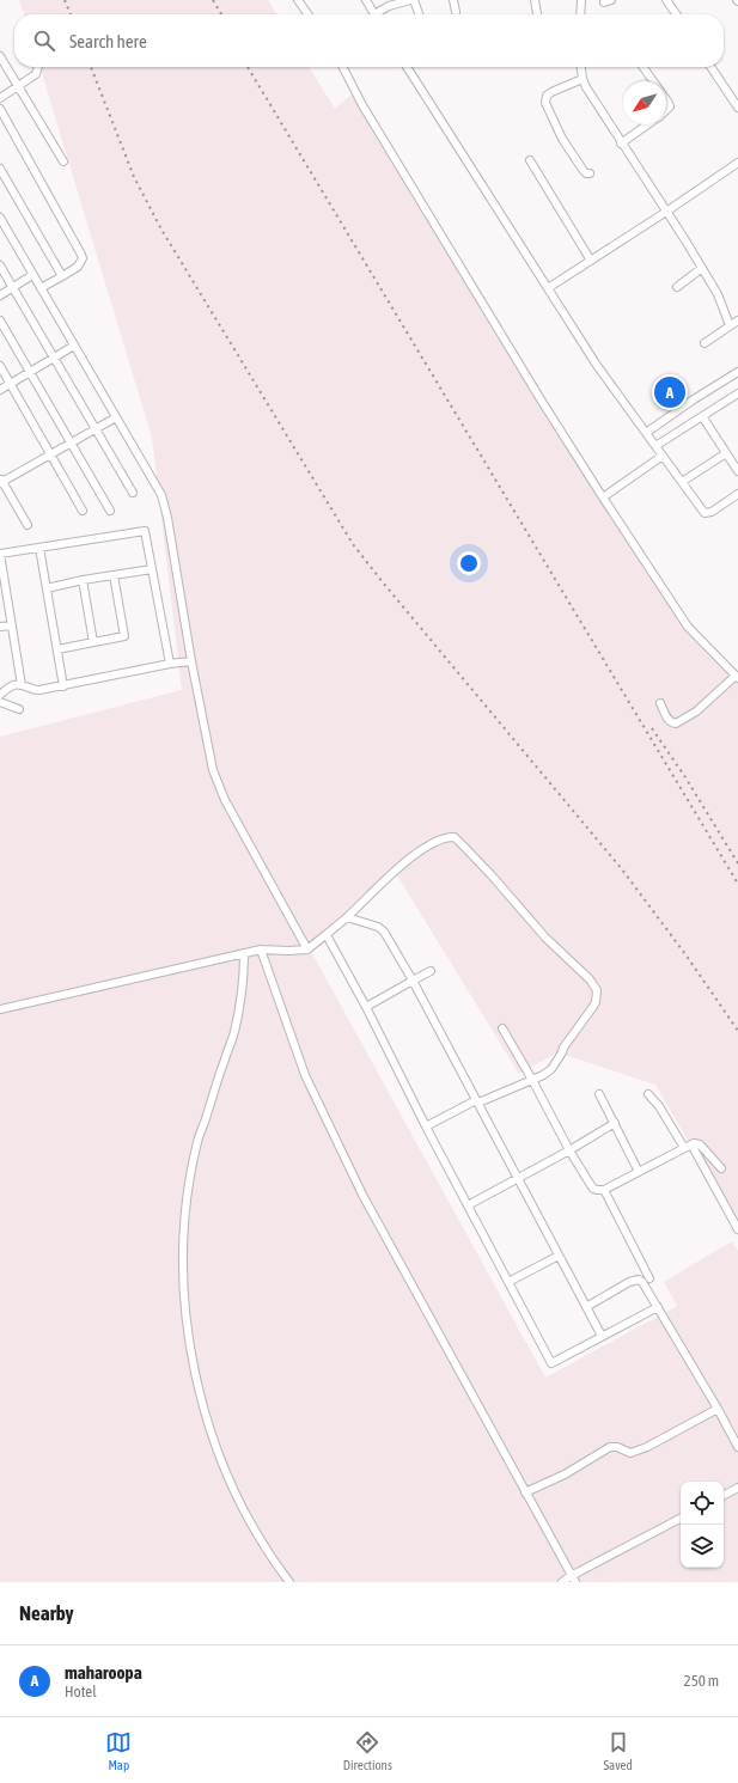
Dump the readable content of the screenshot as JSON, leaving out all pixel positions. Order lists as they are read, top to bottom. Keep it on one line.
{"north":"bottom left","page":{"search":"Search here","pins":"A","heading":"Nearby","list":[{"mark":"A","name":"maharoopa","note":"Hotel","value":"250 m"}],"nav":["Map","Directions","Saved"]}}
